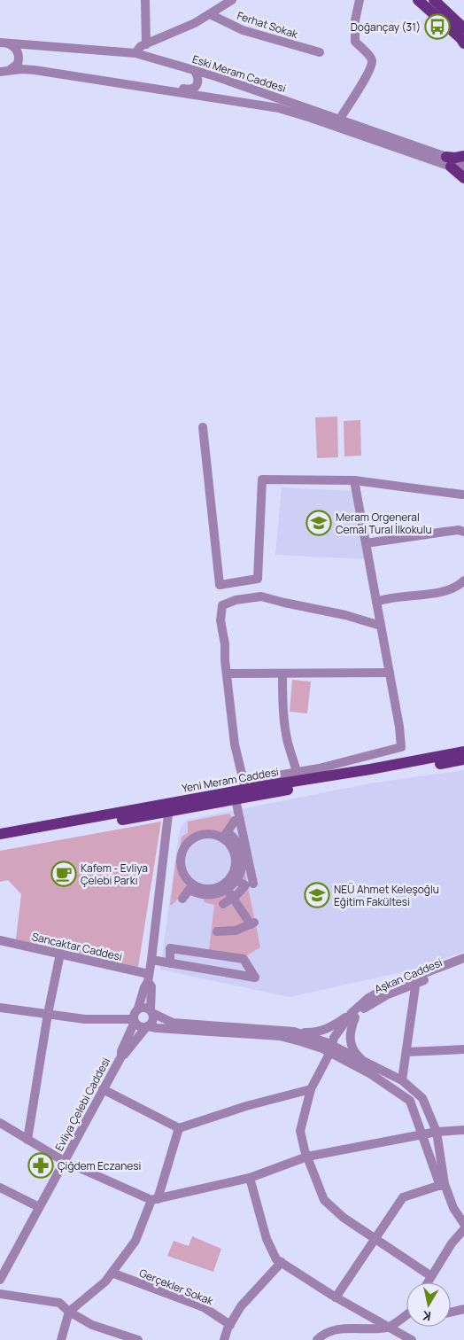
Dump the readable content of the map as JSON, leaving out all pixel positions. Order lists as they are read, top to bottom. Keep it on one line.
{"streets":{"main road":["Yeni Meram Caddesi"],"street":["Ferhat Sokak","Eski Meram Caddesi","Sancaktar Caddesi","Aşkan Caddesi","Evliya Çelebi Caddesi","Gerçekler Sokak"]},"places":{"bus stop":["Doğançay (31)"],"school or university":["Meram Orgeneral Cemal Tural İlkokulu","NEÜ Ahmet Keleşoğlu Eğitim Fakültesi"],"cafe":["Kafem - Evliya Çelebi Parkı"],"pharmacy":["Çiğdem Eczanesi"]},"north":"bottom"}
